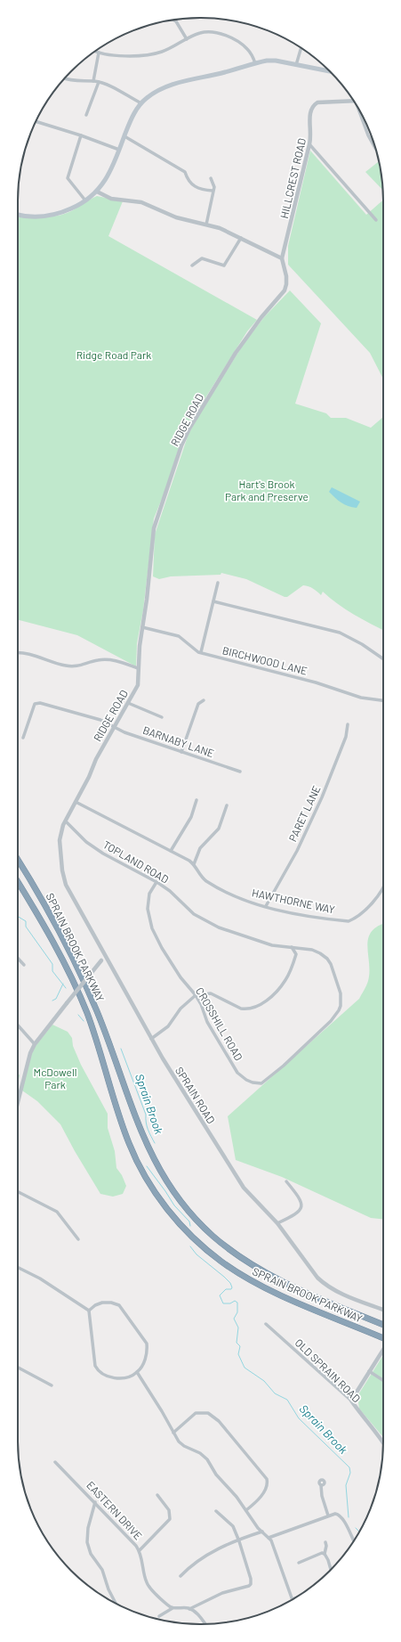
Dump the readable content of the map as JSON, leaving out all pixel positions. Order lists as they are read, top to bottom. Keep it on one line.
{"streets":{"highway":["SPRAIN BROOK PARKWAY"],"street":["HILLCREST ROAD","RIDGE ROAD","BIRCHWOOD LANE","BARNABY LANE","PARET LANE","TOPLAND ROAD","HAWTHORNE WAY","CROSSHILL ROAD","SPRAIN ROAD","OLD SPRAIN ROAD","EASTERN DRIVE"]},"crossings":[["HILLCREST ROAD","RIDGE ROAD"],["RIDGE ROAD","BIRCHWOOD LANE"],["RIDGE ROAD","BARNABY LANE"],["RIDGE ROAD","TOPLAND ROAD"],["RIDGE ROAD","HAWTHORNE WAY"],["RIDGE ROAD","SPRAIN ROAD"],["PARET LANE","HAWTHORNE WAY"],["TOPLAND ROAD","CROSSHILL ROAD"]],"water":["Sprain Brook"],"parks":["Ridge Road Park","Hart's Brook Park and Preserve","McDowell Park"]}
